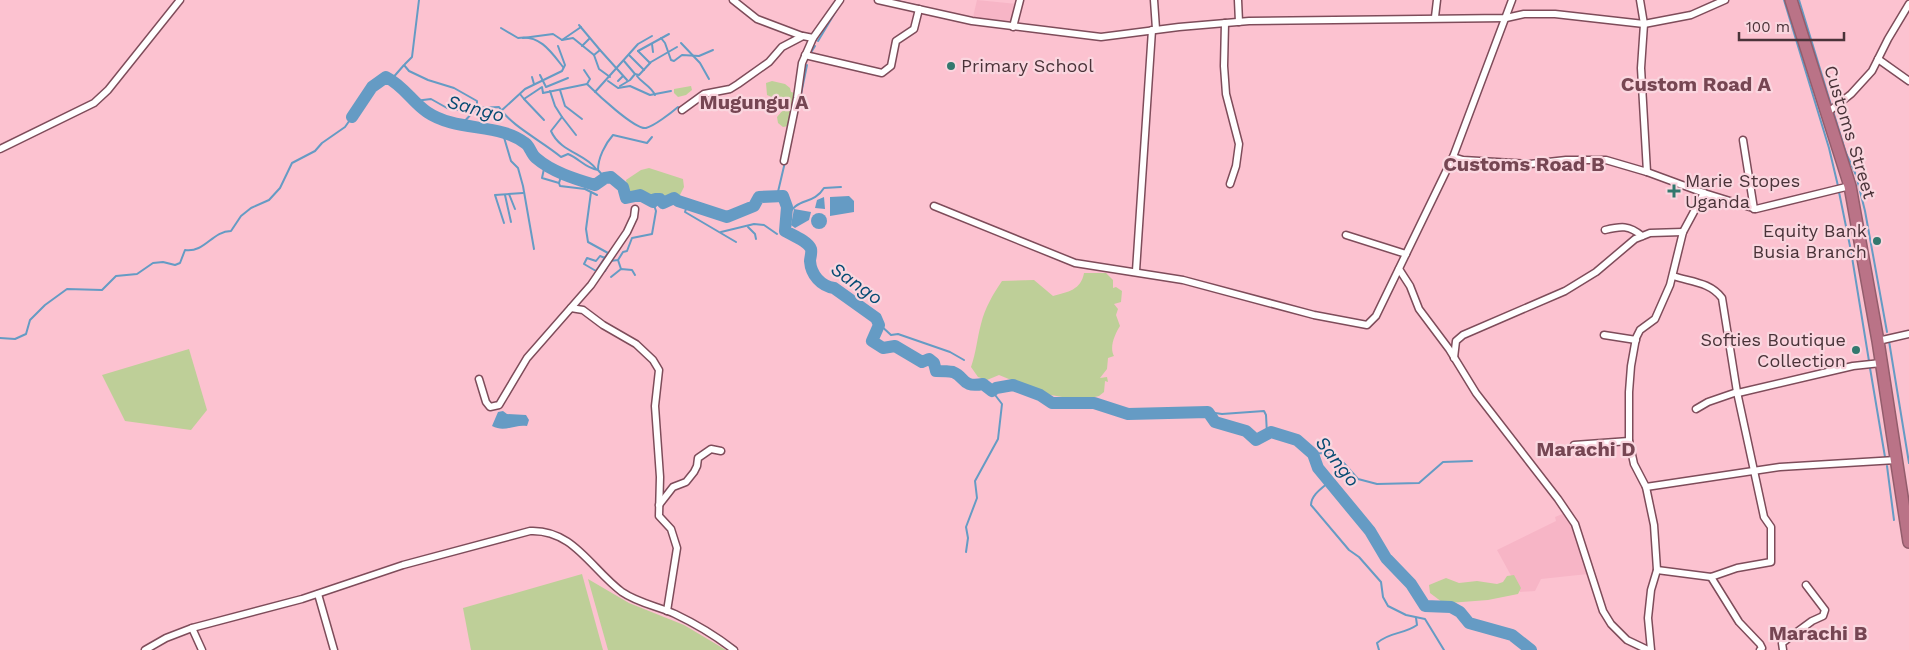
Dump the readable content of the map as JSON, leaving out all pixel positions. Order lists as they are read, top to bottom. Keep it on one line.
{"streets":{"highway":["Customs Street"]},"districts":["Custom Road A","Mugungu A","Customs Road B","Marachi D","Marachi B"],"water":["Sango"],"places":{"other":["Primary School","Equity Bank Busia Branch","Softies Boutique Collection"],"health":["Marie Stopes Uganda"]},"scale_bar":"100 m"}
